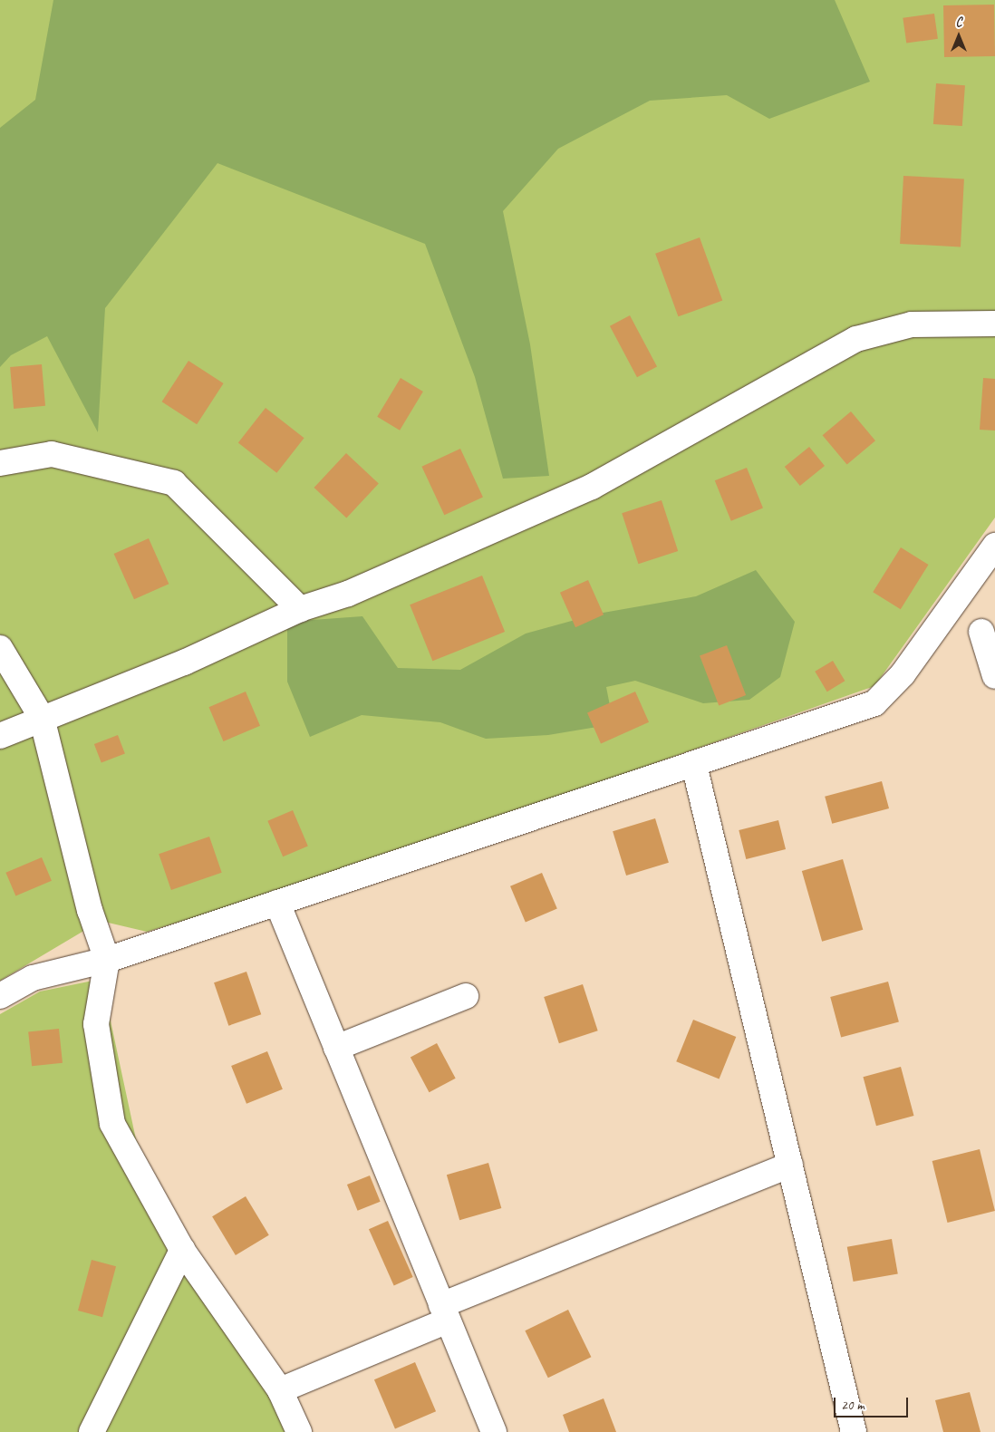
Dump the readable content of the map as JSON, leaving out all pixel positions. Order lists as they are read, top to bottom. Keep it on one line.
{"scale_bar":"20 m","north":"top"}
